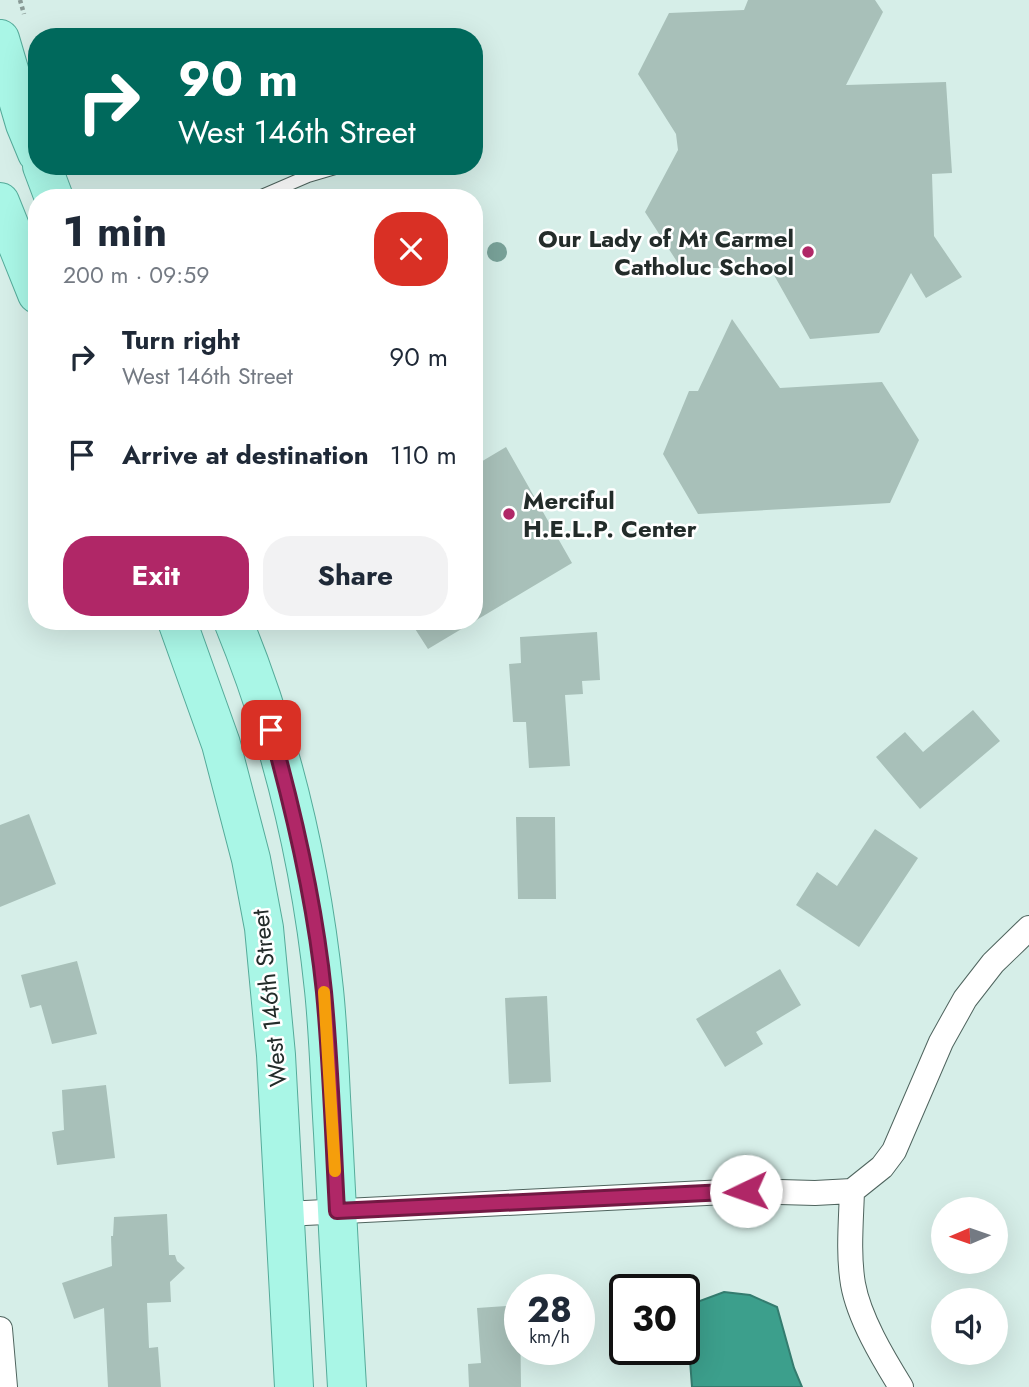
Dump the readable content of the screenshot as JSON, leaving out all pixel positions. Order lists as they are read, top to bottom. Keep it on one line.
{"streets":{"main road":["West 146th Street"]},"places":["Our Lady of Mt Carmel Catholuc School","Merciful H.E.L.P. Center"],"north":"left","page":{"turn":["90 m","West 146th Street"],"heading":["1 min","200 m · 09:59"],"list":[{"name":"Turn right","note":"West 146th Street","value":"90 m"},{"name":"Arrive at destination","value":"110 m"}],"buttons":["Exit","Share"],"speed":"28 km/h","limit":"30"}}
